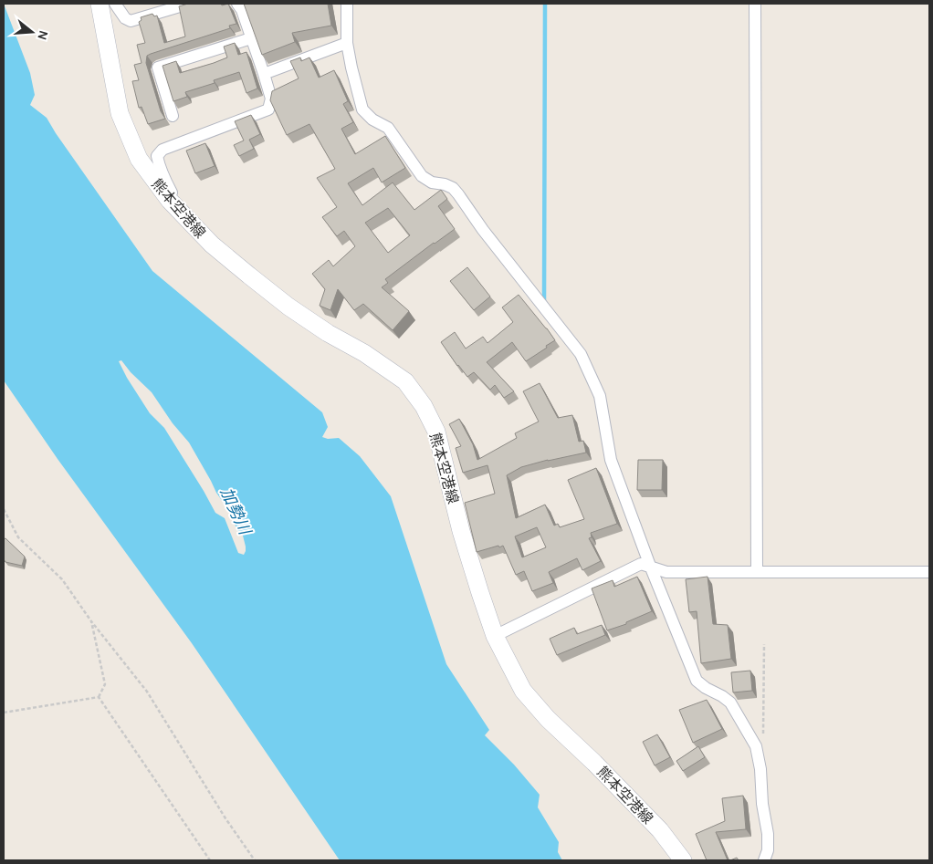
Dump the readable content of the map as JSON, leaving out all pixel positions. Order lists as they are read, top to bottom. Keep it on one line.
{"streets":{"main road":["熊本空港線"]},"water":["加勢川"],"north":"right"}
